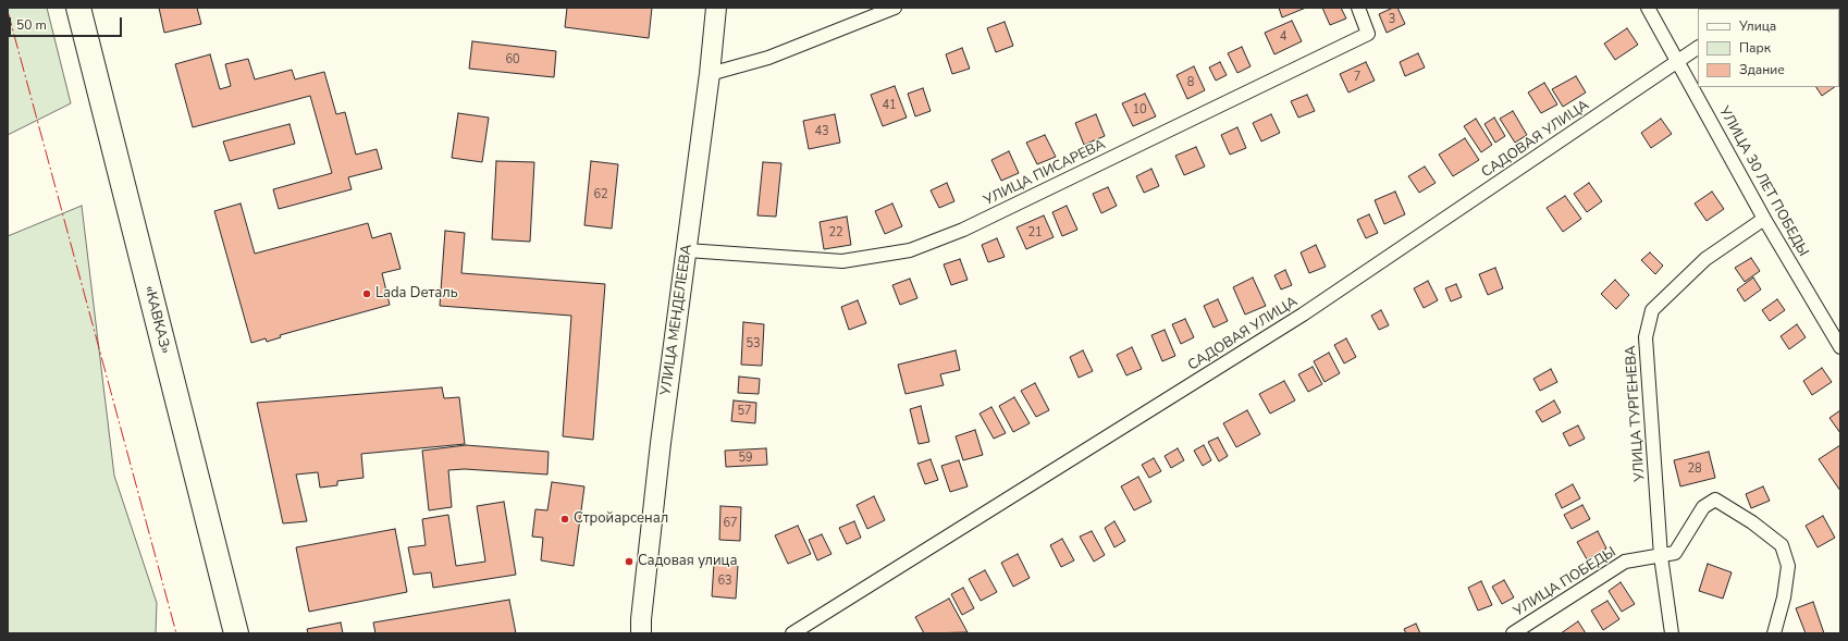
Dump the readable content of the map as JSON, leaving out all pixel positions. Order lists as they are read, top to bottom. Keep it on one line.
{"streets":{"highway":["«КАВКАЗ»"],"main road":["УЛИЦА МЕНДЕЛЕЕВА"],"street":["САДОВАЯ УЛИЦА","УЛИЦА ПИСАРЕВА","УЛИЦА 30 ЛЕТ ПОБЕДЫ","УЛИЦА ТУРГЕНЕВА","УЛИЦА ПОБЕДЫ"]},"crossings":[["САДОВАЯ УЛИЦА","УЛИЦА 30 ЛЕТ ПОБЕДЫ"],["УЛИЦА ПИСАРЕВА","УЛИЦА МЕНДЕЛЕЕВА"],["УЛИЦА 30 ЛЕТ ПОБЕДЫ","УЛИЦА ТУРГЕНЕВА"],["УЛИЦА ТУРГЕНЕВА","УЛИЦА ПОБЕДЫ"]],"places":["Lada Dеталь","Стройарсенал","Садовая улица"],"house_numbers":["3","4","60","7","8","41","10","43","62","22","21","53","57","59","28","67","63"],"legend":["Улица","Парк","Здание"],"scale_bar":"50 m"}
